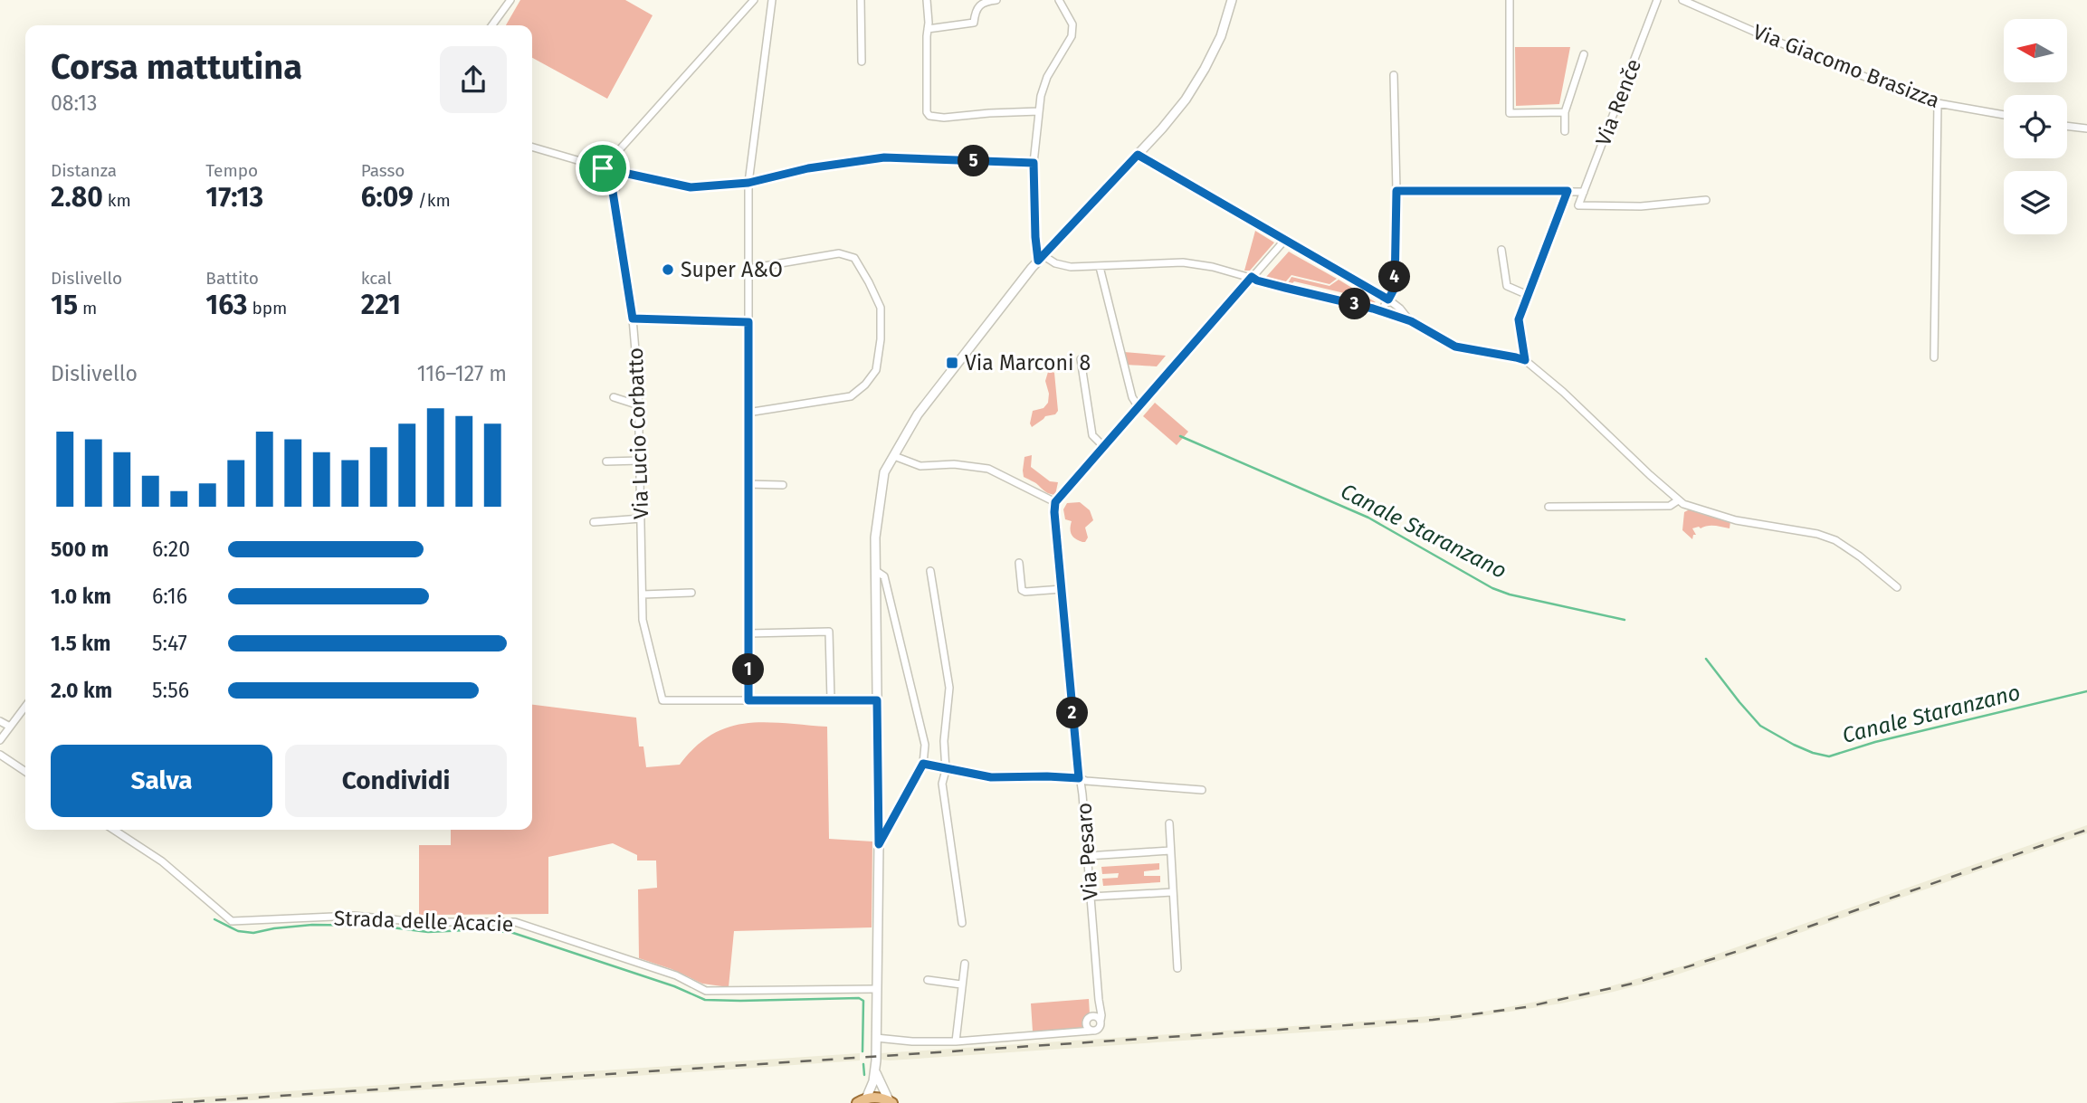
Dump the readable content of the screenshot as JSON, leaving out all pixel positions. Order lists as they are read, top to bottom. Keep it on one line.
{"streets":{"street":["Via Giacomo Brasizza","Via Renče","Via Lucio Corbatto","Via Pesaro","Strada delle Acacie"]},"water":["Canale Staranzano"],"places":{"other":["Super A&O"],"transit":["Via Marconi 8"]},"north":"left","page":{"heading":["Corsa mattutina","08:13"],"stats":[["Distanza","2.80 km"],["Tempo","17:13"],["Passo","6:09 /km"],["Dislivello","15 m"],["Battito","163 bpm"],["kcal","221"]],"pins":["5","4","3","1","2"],"chart":["Dislivello","116–127 m"],"list":[{"name":"500 m","note":"6:20"},{"name":"1.0 km","note":"6:16"},{"name":"1.5 km","note":"5:47"},{"name":"2.0 km","note":"5:56"}],"buttons":["Salva","Condividi"]}}
